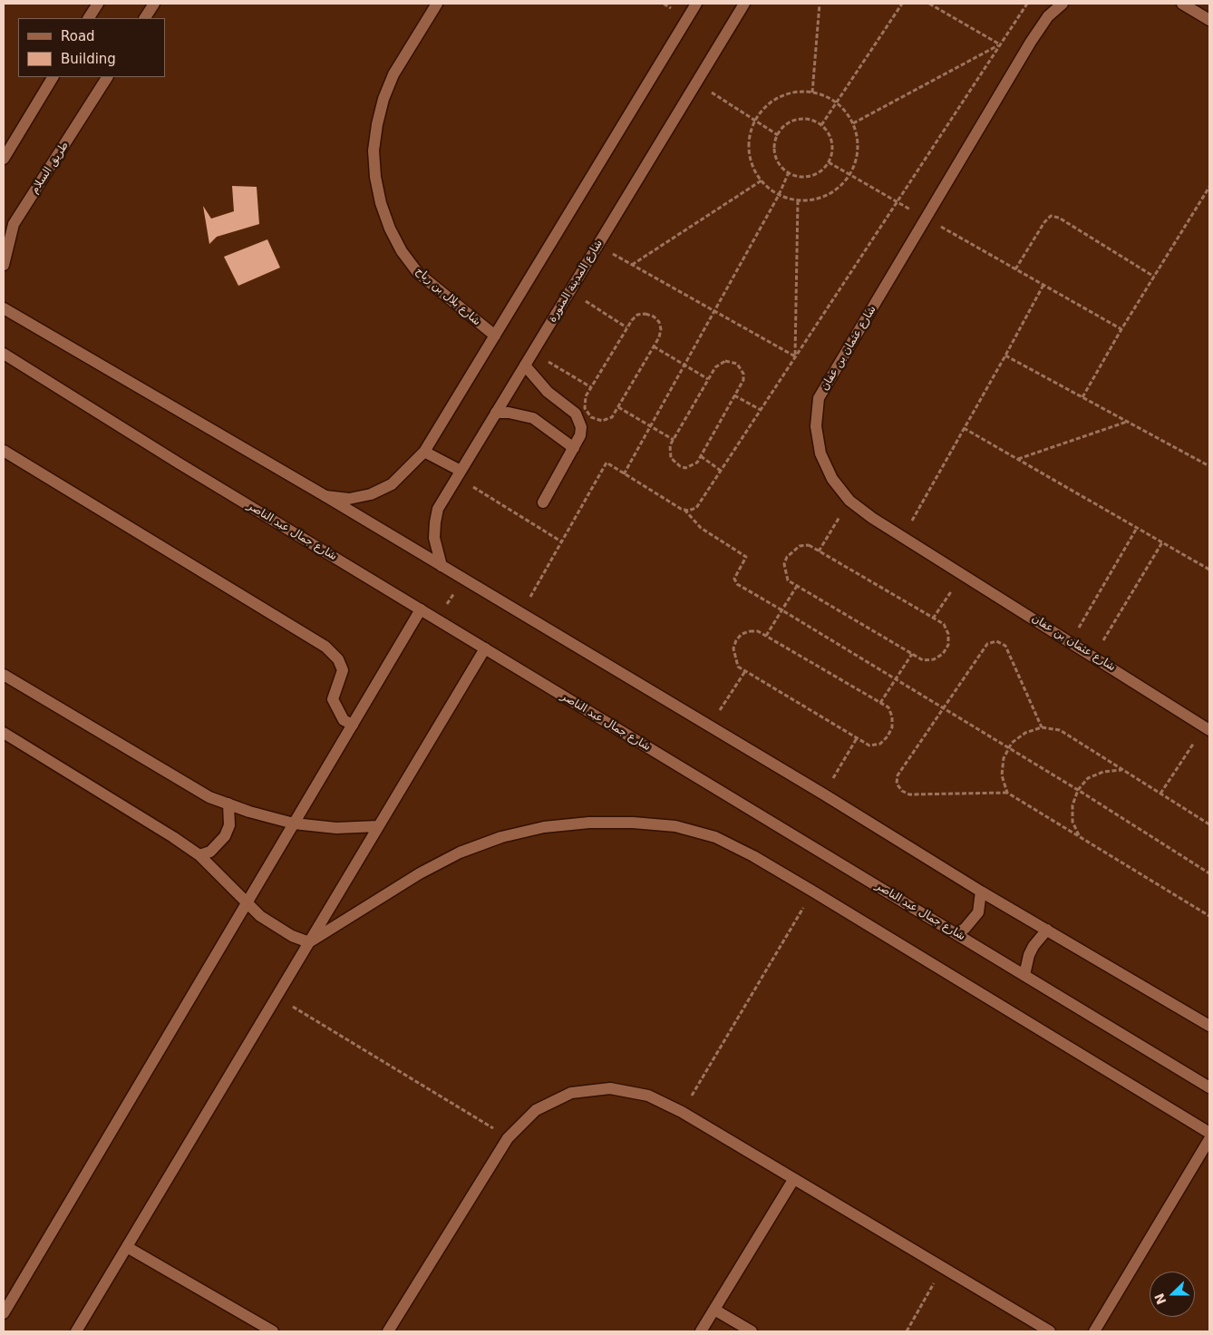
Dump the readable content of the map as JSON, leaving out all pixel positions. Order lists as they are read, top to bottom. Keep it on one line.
{"streets":{"street":["طريق السلام","شارع المدينة المنورة","شارع بلال بن رباح","شارع عثمان بن عفان","شارع جمال عبد الناصر"]},"legend":["Road","Building"],"north":"left"}
